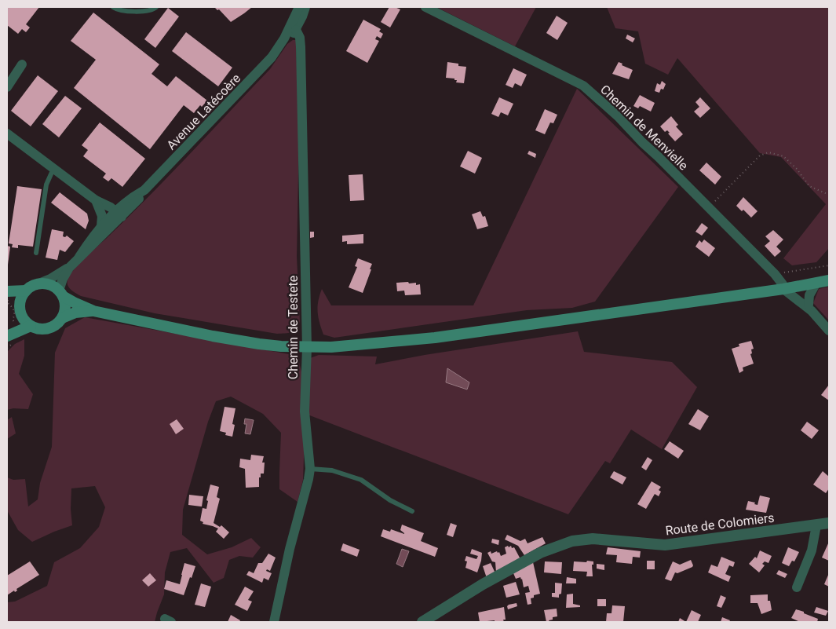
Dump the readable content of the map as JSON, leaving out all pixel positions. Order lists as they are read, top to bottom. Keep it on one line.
{"streets":{"street":["Avenue Latécoère","Chemin de Menvielle","Chemin de Testete","Route de Colomiers"]},"crossings":[["Avenue Latécoère","Chemin de Testete"]]}
